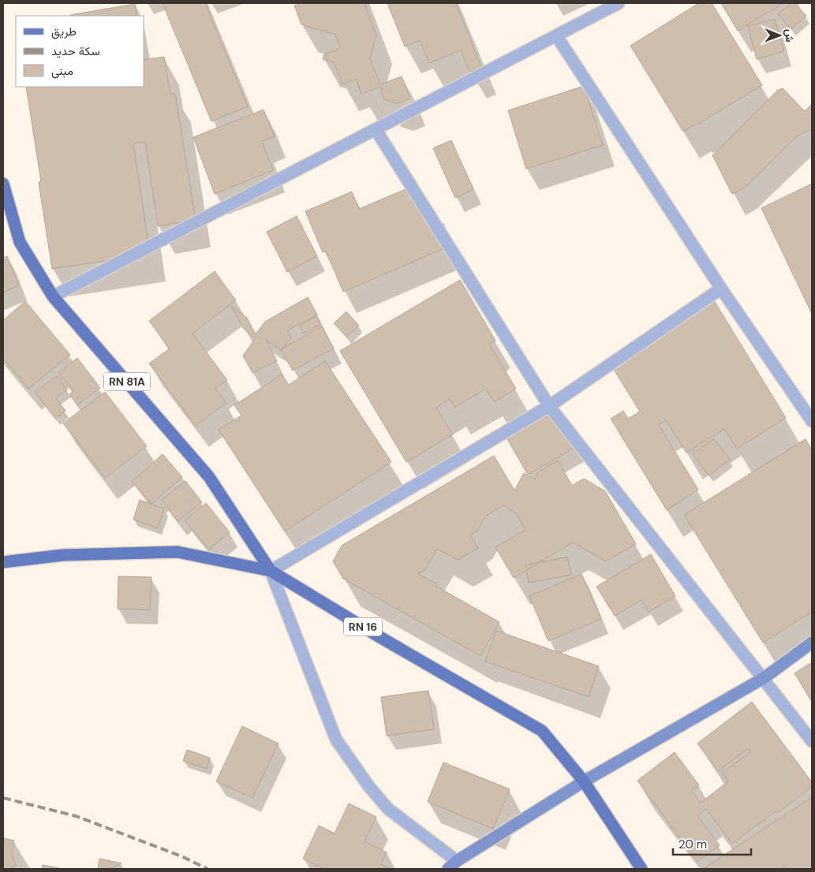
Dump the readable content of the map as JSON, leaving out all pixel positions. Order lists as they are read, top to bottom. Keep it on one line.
{"streets":{"main road":["RN 81A","RN 16"]},"crossings":[["RN 81A","RN 16"]],"legend":["طريق","سكة حديد","مبنى"],"scale_bar":"20 m","north":"right"}
